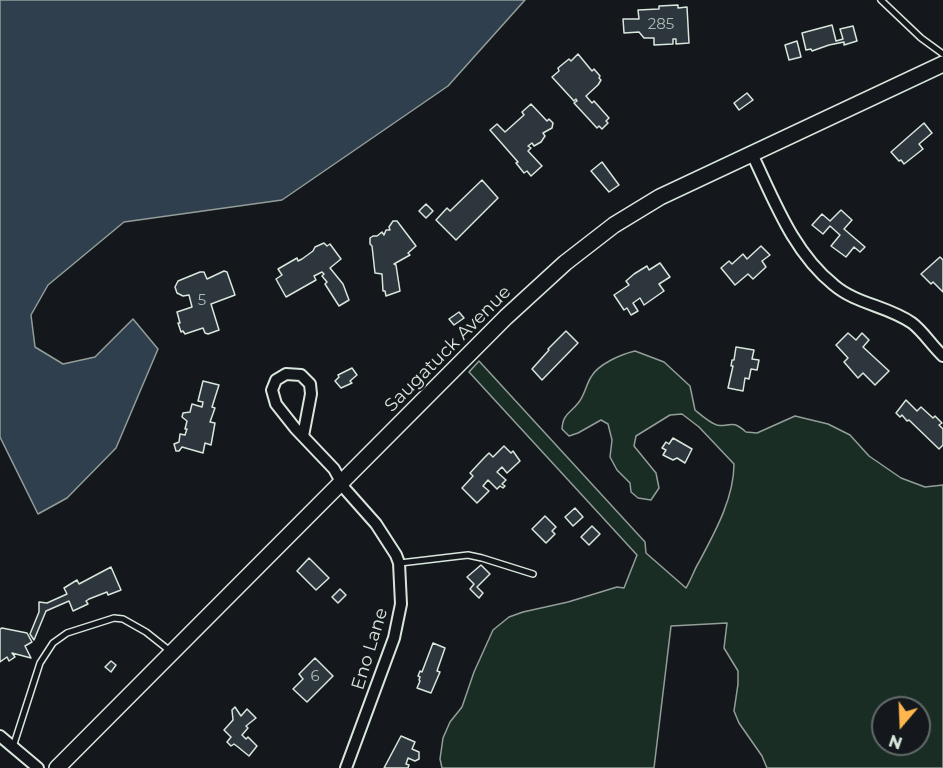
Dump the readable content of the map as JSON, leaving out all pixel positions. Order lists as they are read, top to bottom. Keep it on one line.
{"streets":{"main road":["Saugatuck Avenue"],"street":["Eno Lane"]},"crossings":[["Saugatuck Avenue","Eno Lane"]],"house_numbers":["285","5","6"],"north":"bottom"}
